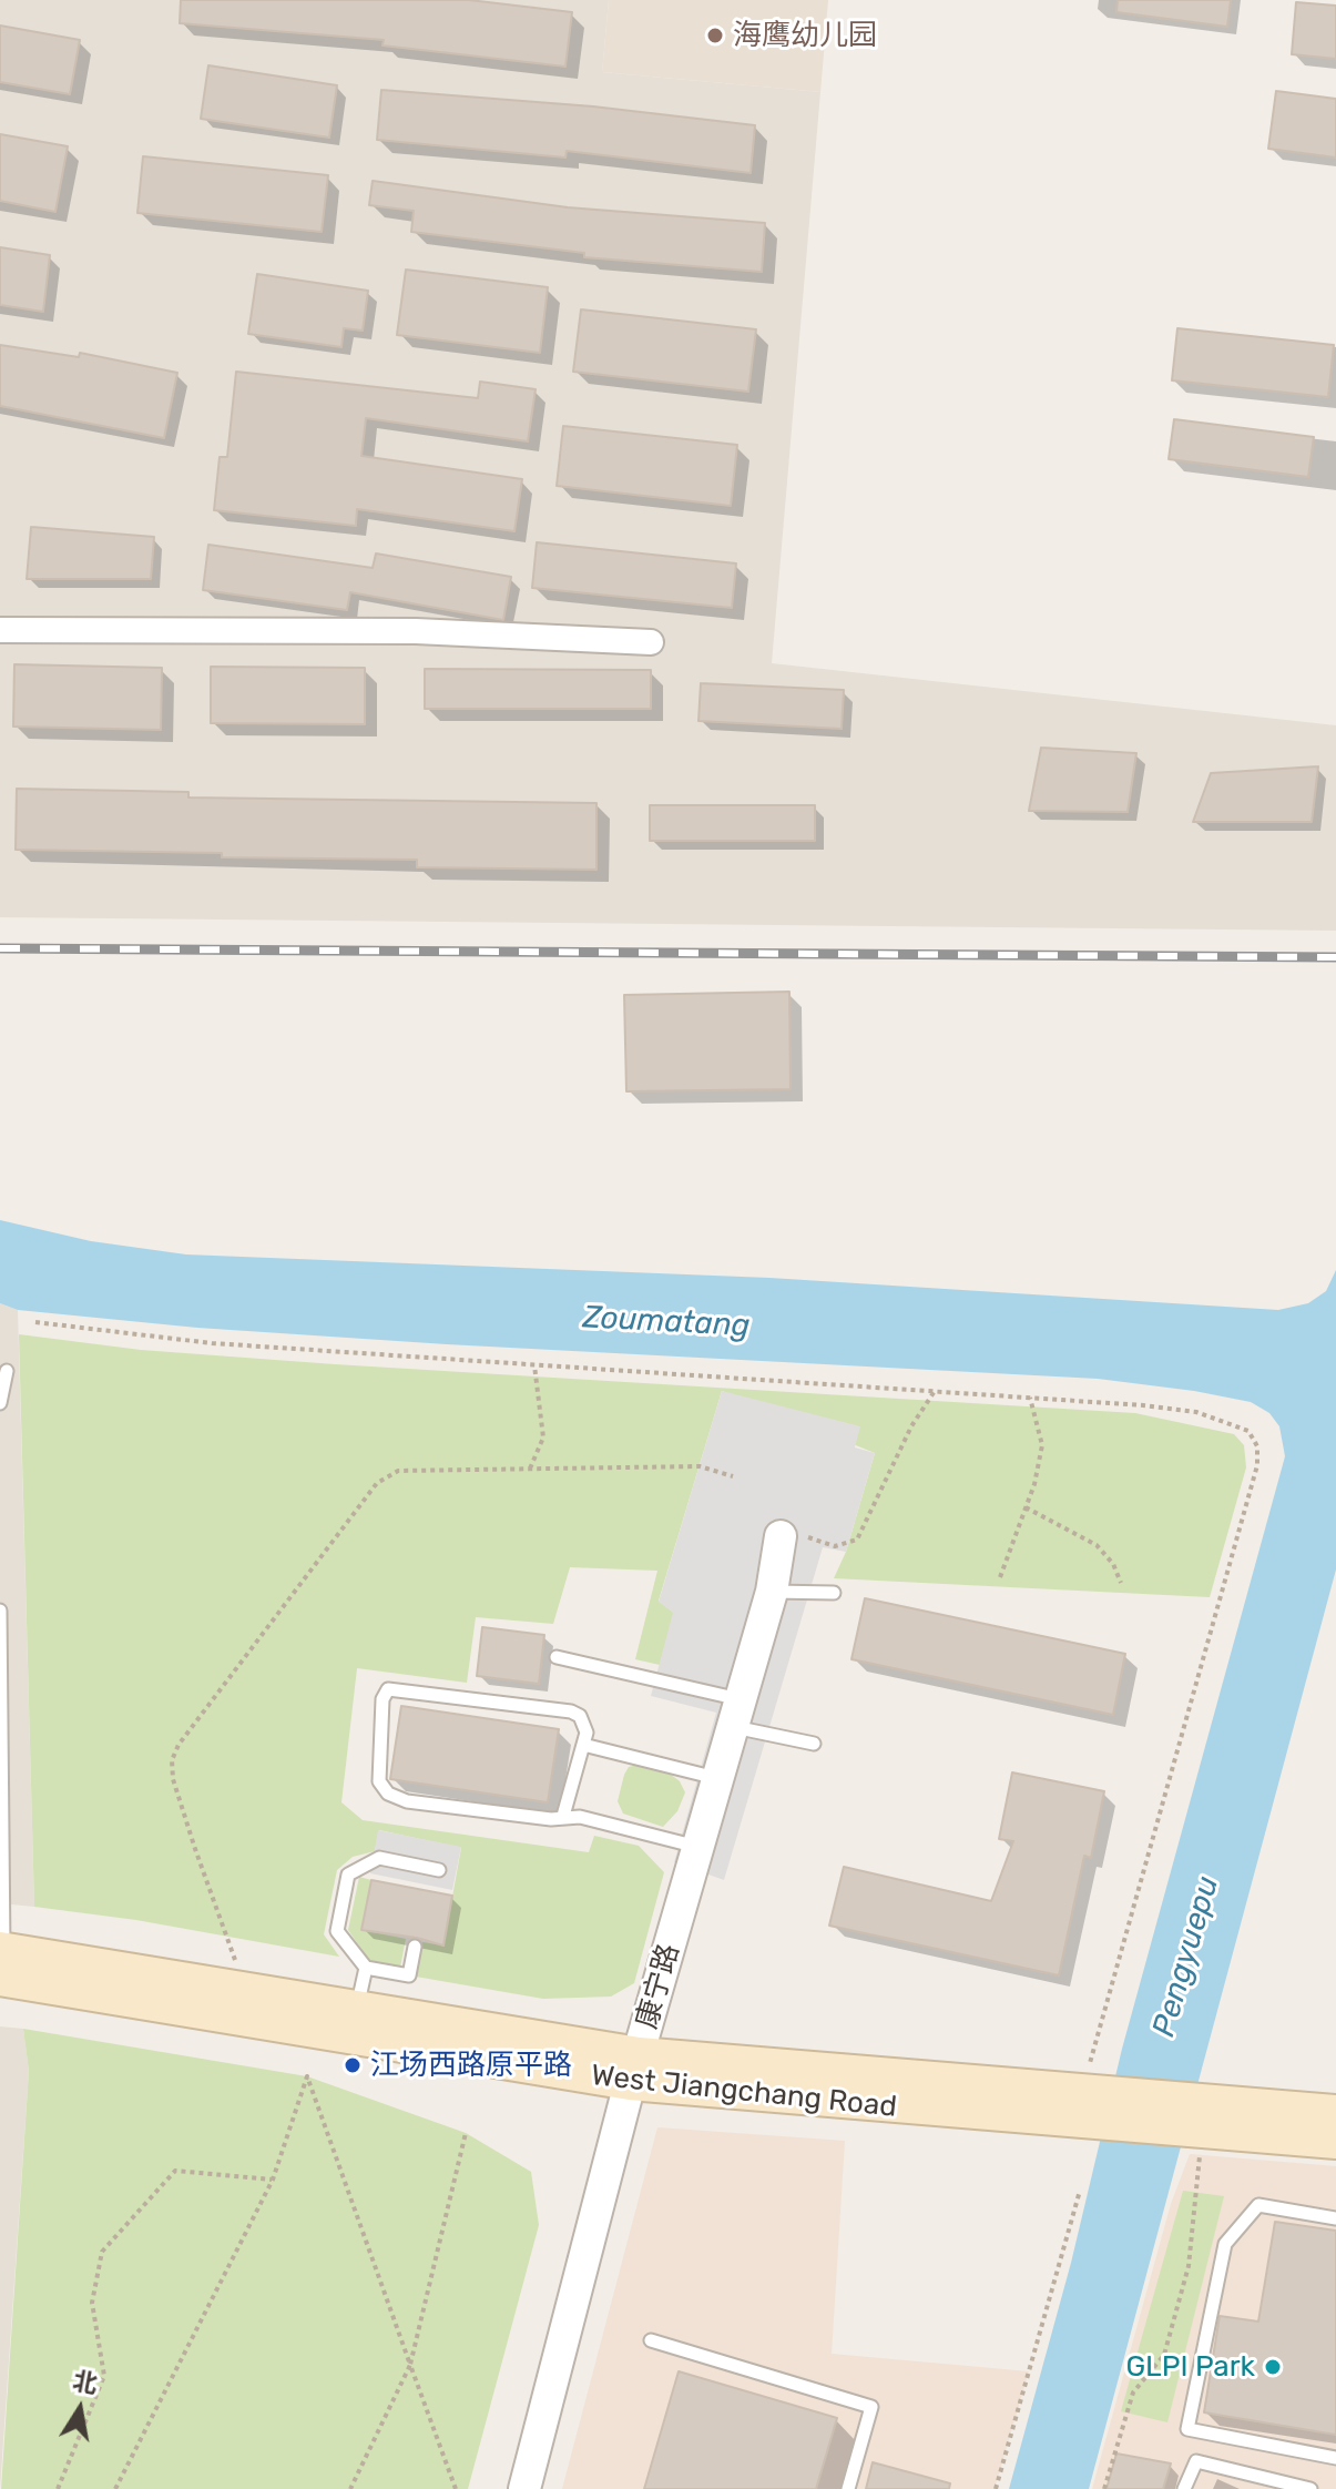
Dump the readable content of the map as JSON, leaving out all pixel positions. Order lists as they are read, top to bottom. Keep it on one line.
{"streets":{"main road":["West Jiangchang Road"],"street":["康宁路"]},"crossings":[["康宁路","West Jiangchang Road"]],"water":["Zoumatang","Pengyuepu"],"places":["海鹰幼儿园","江场西路原平路","GLPI Park"],"north":"top"}
